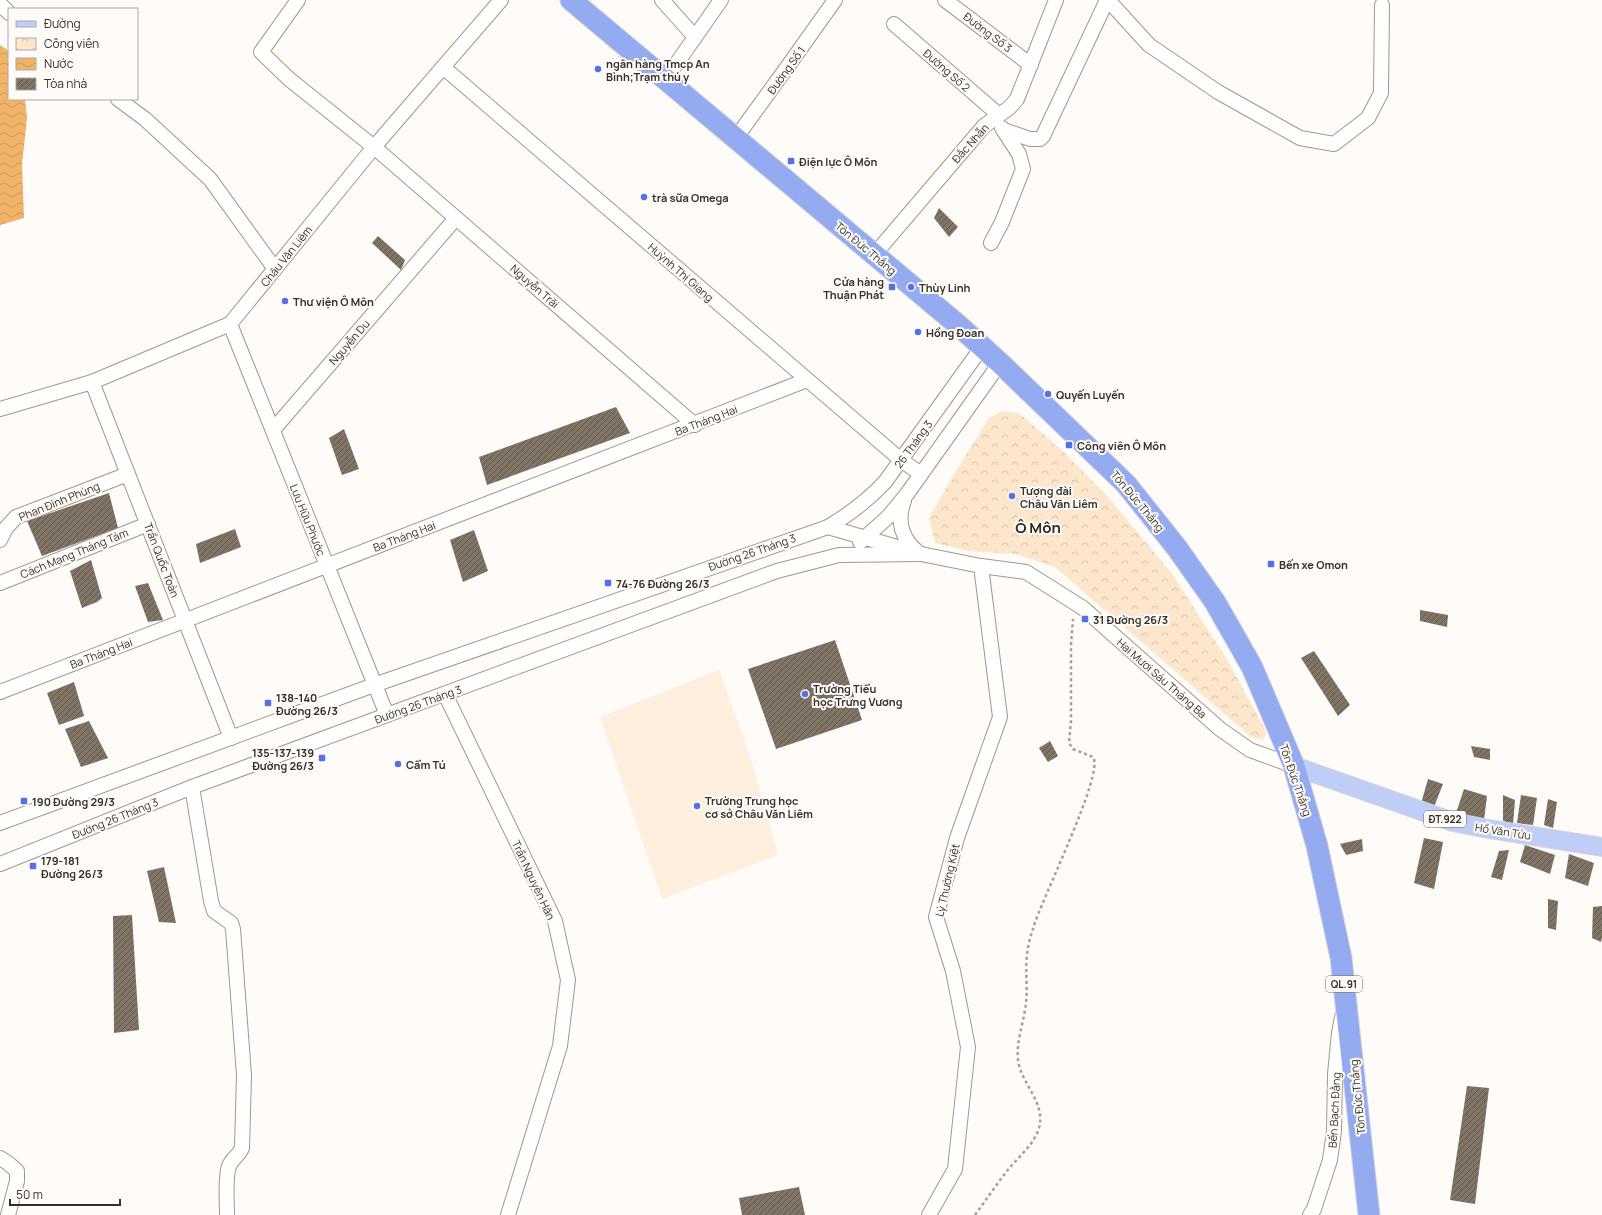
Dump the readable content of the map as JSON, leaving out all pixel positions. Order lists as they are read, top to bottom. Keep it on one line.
{"streets":{"highway":["Tôn Đức Thắng","QL.91"],"main road":["ĐT.922","Hồ Văn Tửu"],"street":["Đường Số 3","Đường Số 1","Đường Số 2","Đắc Nhẫn","Châu Văn Liêm","Huỳnh Thị Giang","Nguyễn Trãi","Nguyễn Du","Ba Tháng Hai","26 Tháng 3","Phan Đình Phùng","Lưu Hữu Phước","Đường 26 Tháng 3","Cách Mạng Tháng Tám","Trần Quốc Toản","Hai Mươi Sáu Tháng Ba","Trần Nguyên Hãn","Lý Thường Kiệt","Bến Bạch Đằng"]},"crossings":[["Đường Số 3","Đắc Nhẫn"],["Đường Số 1","Tôn Đức Thắng"],["Đường Số 2","Đắc Nhẫn"],["Đắc Nhẫn","Tôn Đức Thắng"],["Tôn Đức Thắng","26 Tháng 3"],["Tôn Đức Thắng","Hai Mươi Sáu Tháng Ba"],["Tôn Đức Thắng","Hồ Văn Tửu"],["Tôn Đức Thắng","Bến Bạch Đằng"],["Châu Văn Liêm","Huỳnh Thị Giang"],["Châu Văn Liêm","Nguyễn Trãi"],["Châu Văn Liêm","Lưu Hữu Phước"],["Châu Văn Liêm","Trần Quốc Toản"],["Huỳnh Thị Giang","Ba Tháng Hai"],["Huỳnh Thị Giang","26 Tháng 3"],["Nguyễn Trãi","Nguyễn Du"],["Nguyễn Trãi","Ba Tháng Hai"],["Nguyễn Du","Lưu Hữu Phước"],["Ba Tháng Hai","Lưu Hữu Phước"],["Ba Tháng Hai","Trần Quốc Toản"],["26 Tháng 3","Đường 26 Tháng 3"],["26 Tháng 3","Hai Mươi Sáu Tháng Ba"],["Phan Đình Phùng","Trần Quốc Toản"],["Lưu Hữu Phước","Đường 26 Tháng 3"],["Đường 26 Tháng 3","Trần Quốc Toản"],["Đường 26 Tháng 3","Hai Mươi Sáu Tháng Ba"],["Đường 26 Tháng 3","Trần Nguyên Hãn"],["Cách Mạng Tháng Tám","Trần Quốc Toản"],["Hai Mươi Sáu Tháng Ba","Hồ Văn Tửu"],["Hai Mươi Sáu Tháng Ba","Lý Thường Kiệt"]],"districts":["Ô Môn"],"places":{"other":["ngân hàng Tmcp An Bình;Trạm thú y","trà sữa Omega","Thùy Linh","Thư viện Ô Môn","Hồng Đoan","Quyến Luyến","Tượng đài Châu Văn Liêm","Trường Tiểu học Trưng Vương","Cẩm Tú","Trường Trung học cơ sở Châu Văn Liêm"],"transit":["Điện lực Ô Môn","Cửa hàng Thuận Phát","Công viên Ô Môn","Bến xe Omon","74-76 Đường 26/3","31 Đường 26/3","138-140 Đường 26/3","135-137-139 Đường 26/3","190 Đường 29/3","179-181 Đường 26/3"]},"legend":["Đường","Công viên","Nước","Tòa nhà"],"scale_bar":"50 m"}
